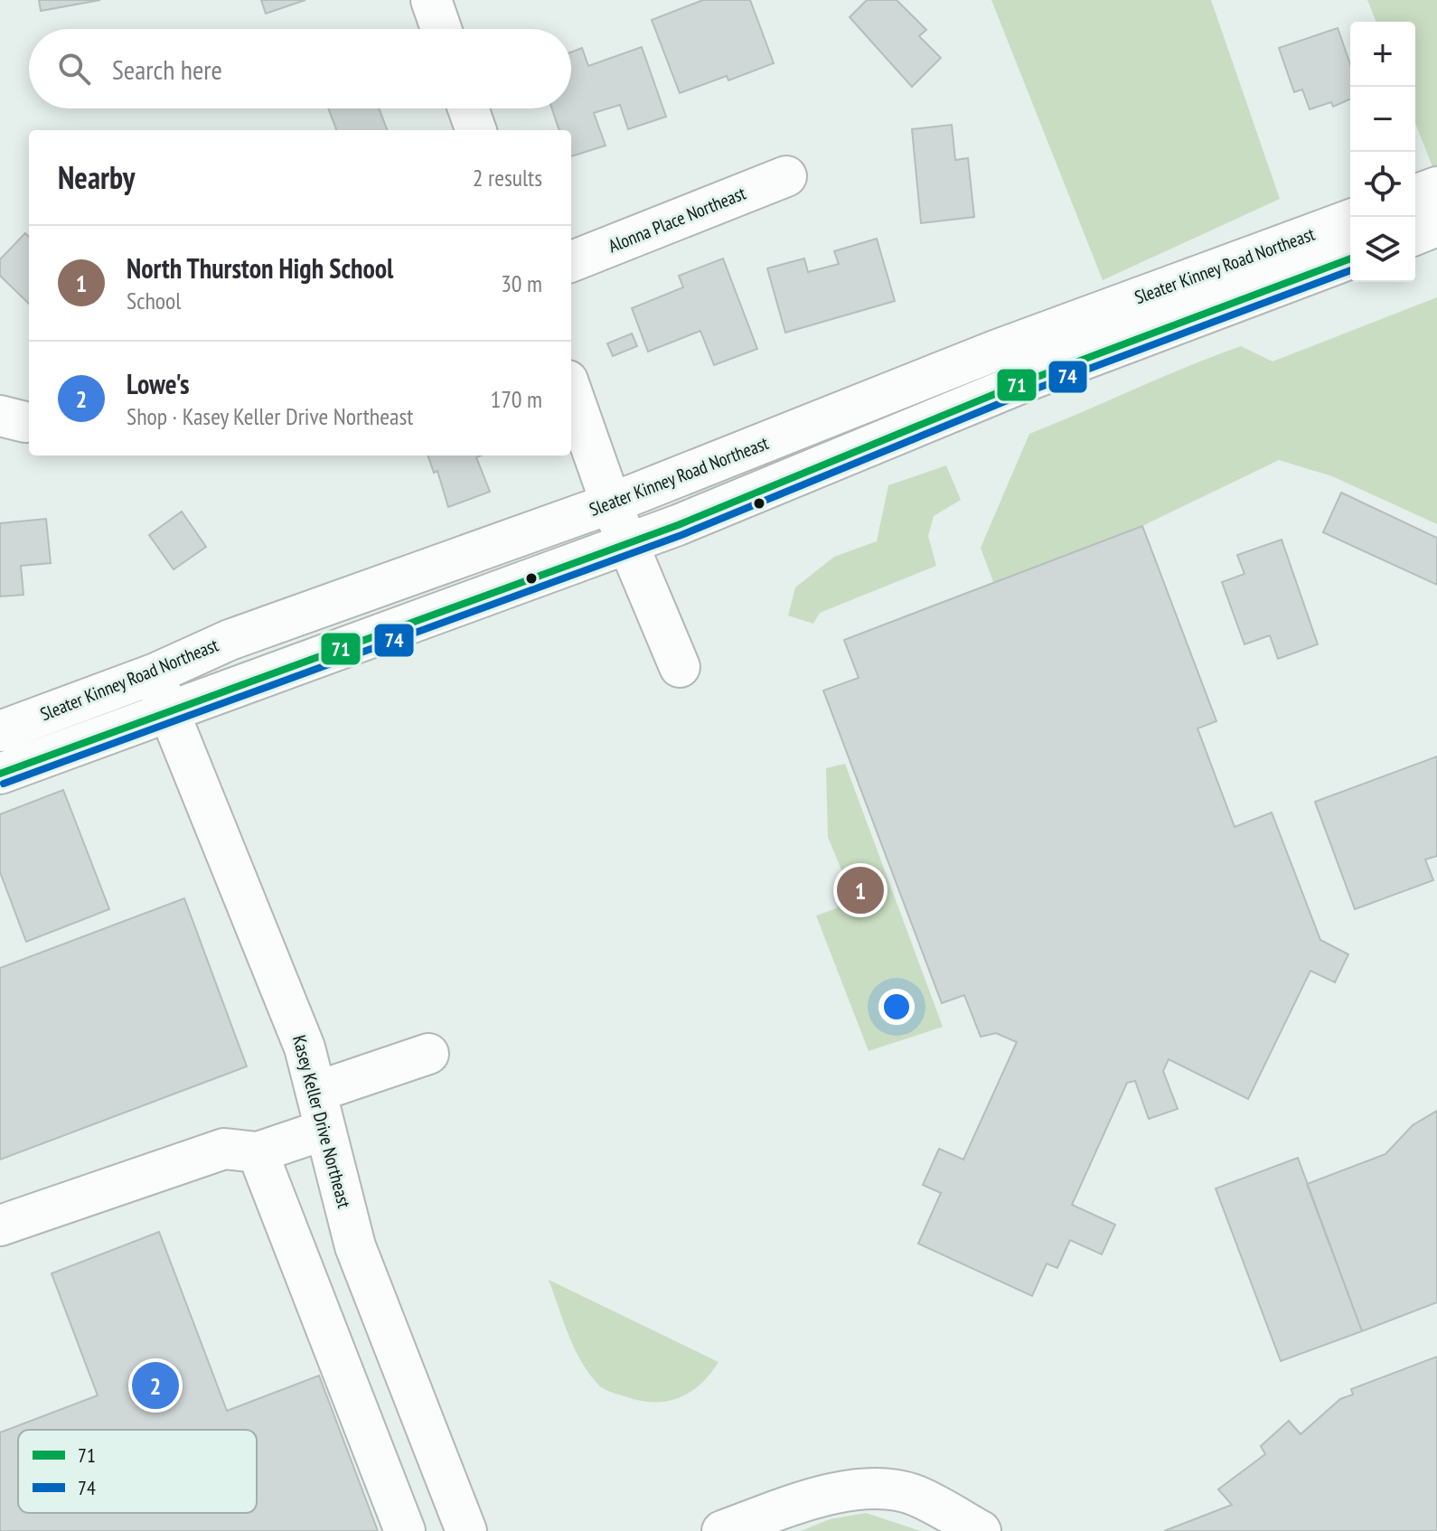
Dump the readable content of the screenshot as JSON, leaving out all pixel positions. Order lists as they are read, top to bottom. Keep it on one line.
{"streets":{"street":["Alonna Place Northeast","Sleater Kinney Road Northeast","Kasey Keller Drive Northeast"]},"crossings":[["Sleater Kinney Road Northeast","Kasey Keller Drive Northeast"]],"lines":["transit line 71","transit line 74"],"legend":["71","74"],"page":{"map_buttons":["+","−"],"search":"Search here","heading":["Nearby","2 results"],"list":[{"mark":"1","name":"North Thurston High School","note":"School","value":"30 m"},{"mark":"2","name":"Lowe's","note":"Shop · Kasey Keller Drive Northeast","value":"170 m"}],"pins":["1","2"]}}
